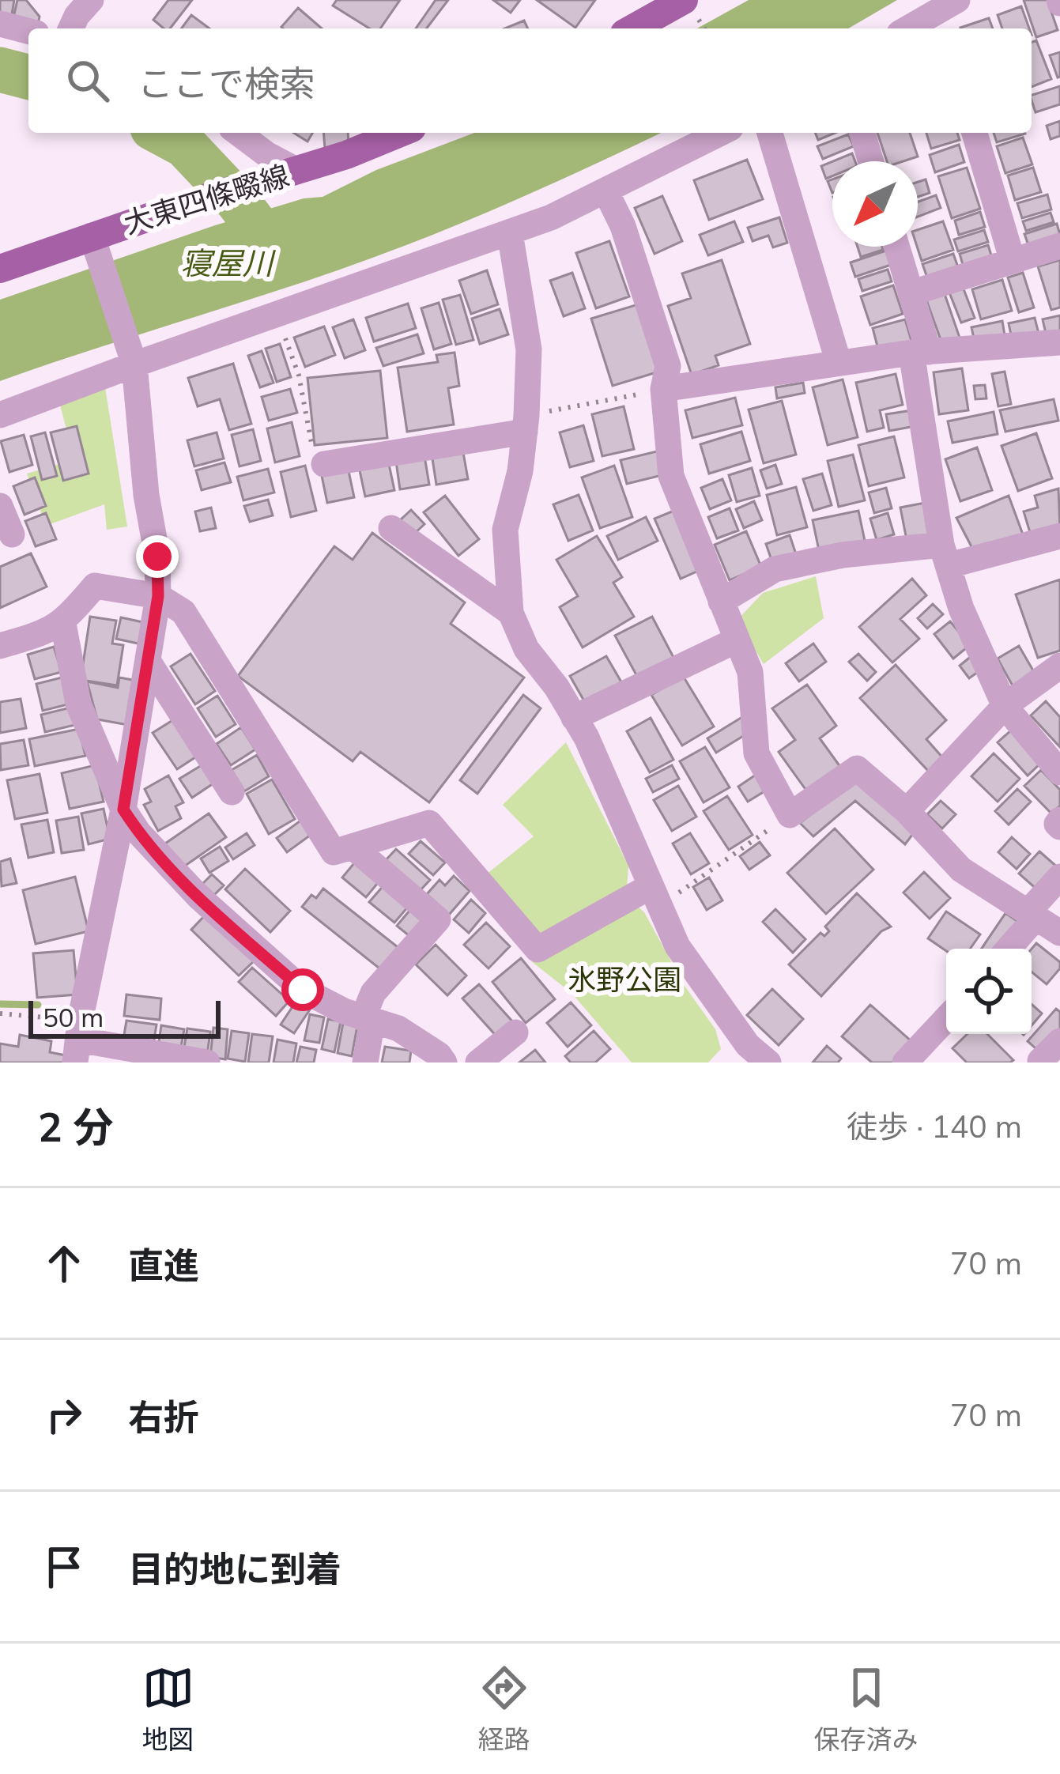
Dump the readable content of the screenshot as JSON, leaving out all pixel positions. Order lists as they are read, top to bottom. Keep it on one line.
{"streets":{"main road":["大東四條畷線"]},"water":["寝屋川"],"parks":["氷野公園"],"scale_bar":"50 m","north":"bottom left","page":{"search":"ここで検索","scale":"50 m","heading":["2 分","徒歩 · 140 m"],"list":[["直進","70 m"],["右折","70 m"],"目的地に到着"],"nav":["地図","経路","保存済み"]}}
